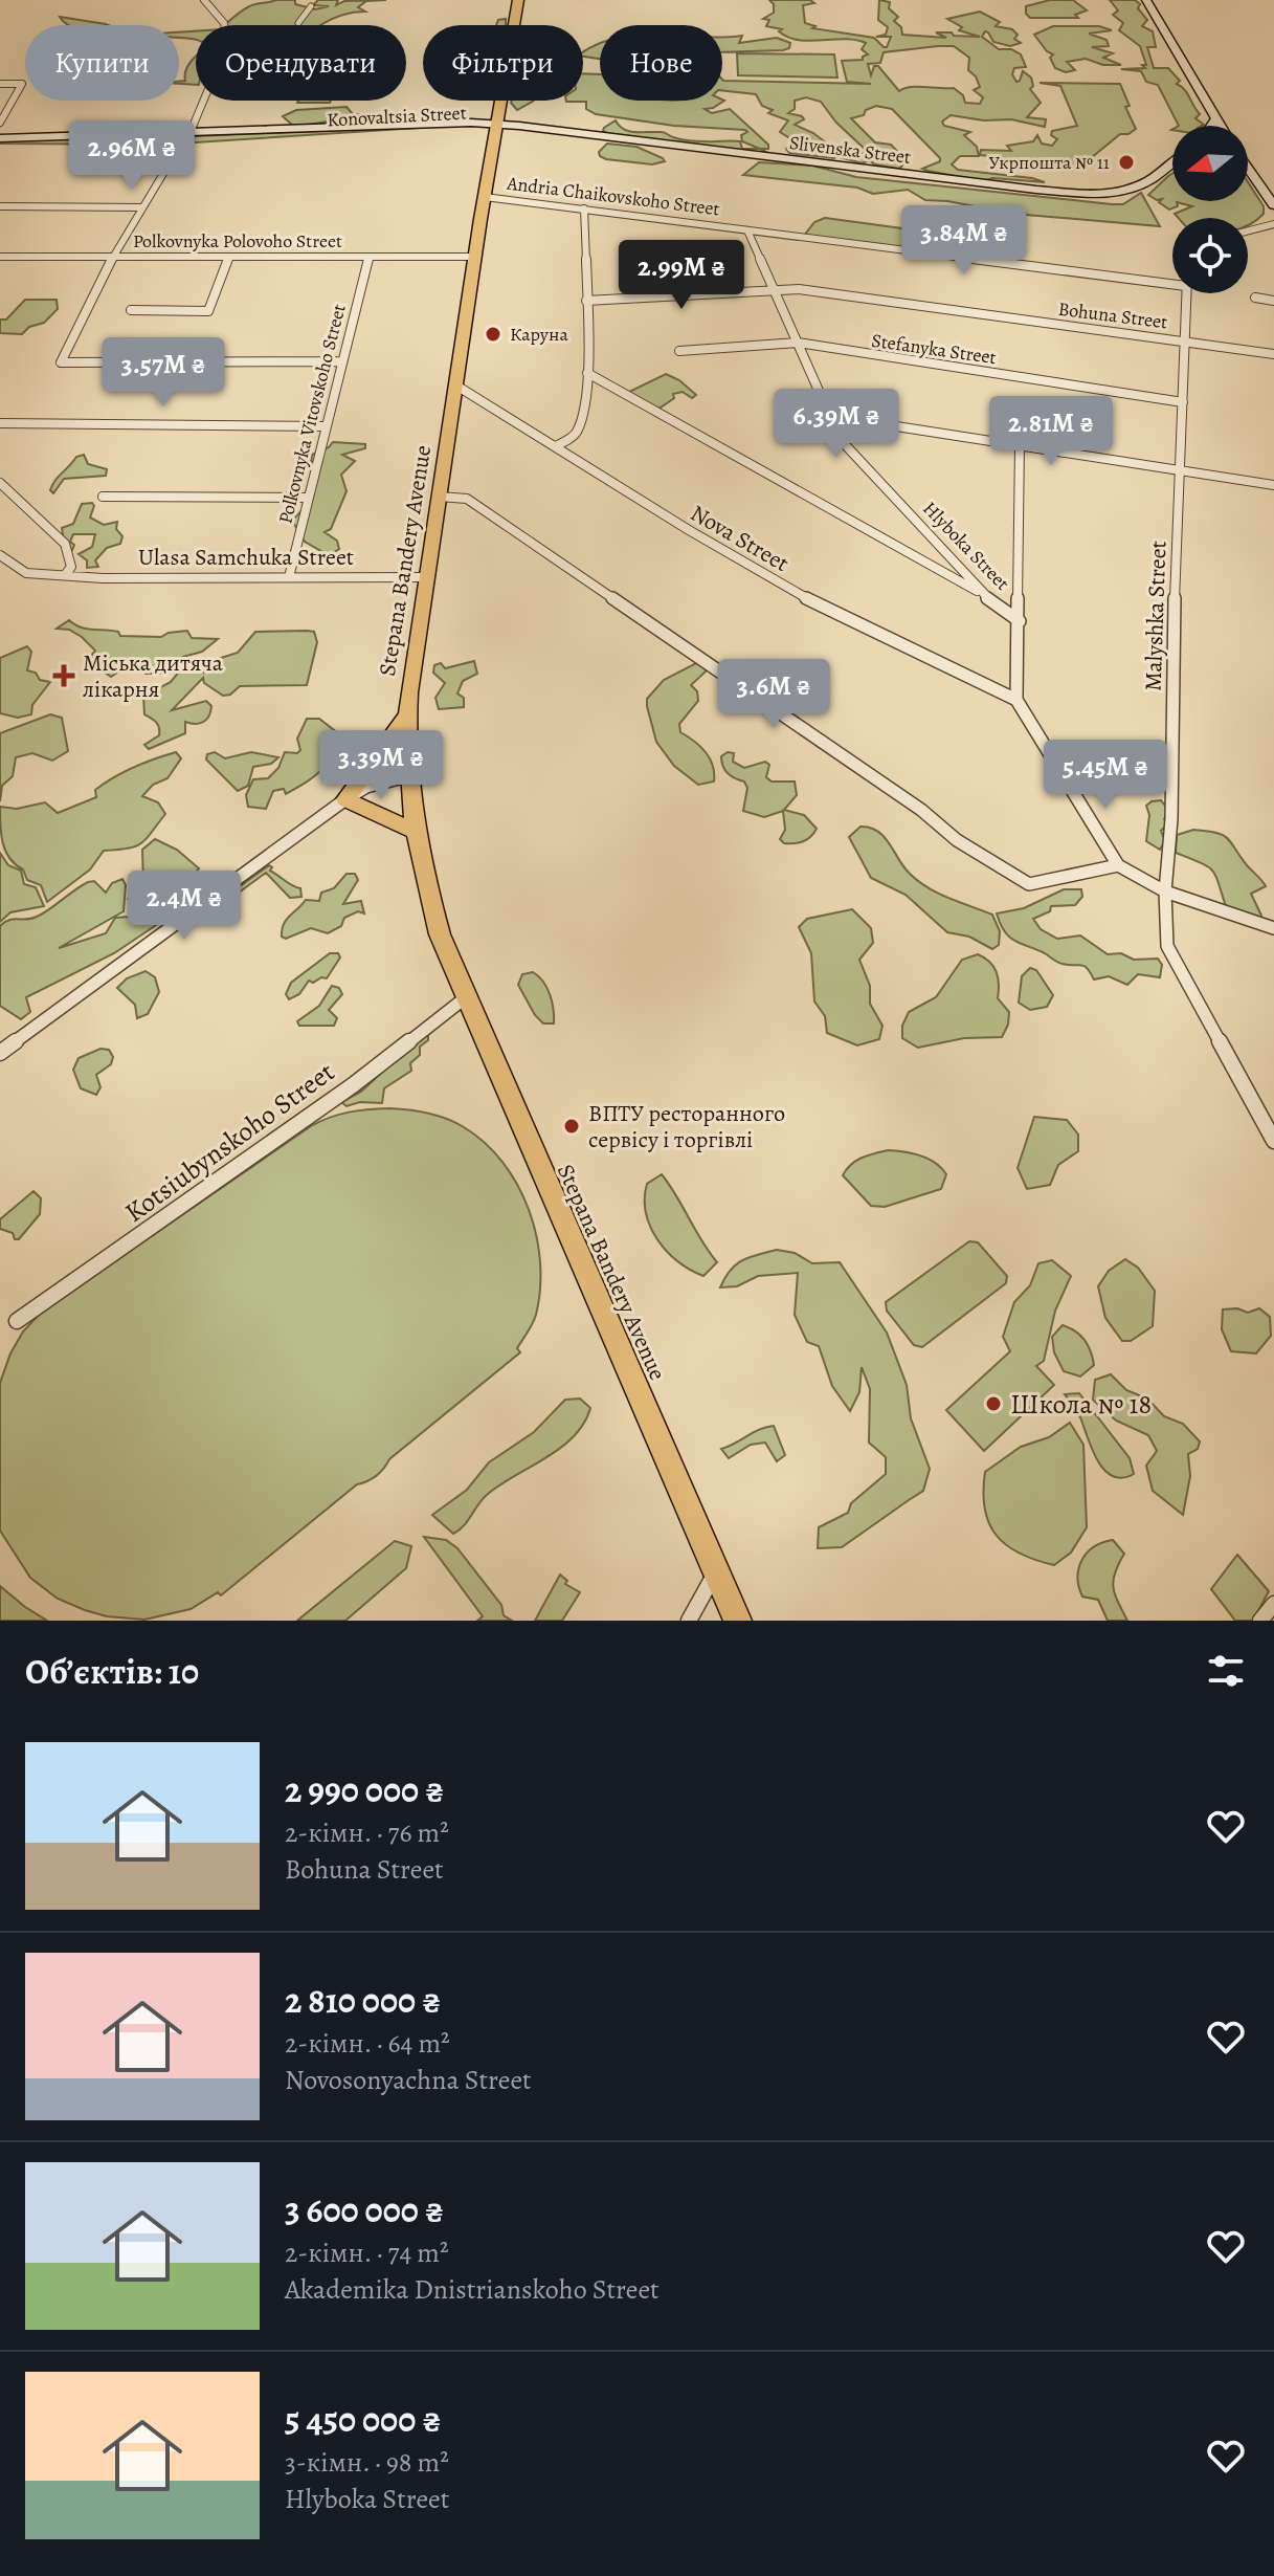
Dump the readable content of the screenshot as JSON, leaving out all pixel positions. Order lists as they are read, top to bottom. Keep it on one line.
{"streets":{"main road":["Konovaltsia Street","Slivenska Street","Stepana Bandery Avenue"],"street":["Andria Chaikovskoho Street","Polkovnyka Polovoho Street","Bohuna Street","Stefanyka Street","Polkovnyka Vitovskoho Street","Nova Street","Hlyboka Street","Ulasa Samchuka Street","Malyshka Street","Kotsiubynskoho Street"]},"crossings":[["Konovaltsia Street","Slivenska Street"],["Konovaltsia Street","Stepana Bandery Avenue"],["Slivenska Street","Stepana Bandery Avenue"],["Andria Chaikovskoho Street","Hlyboka Street"],["Andria Chaikovskoho Street","Stepana Bandery Avenue"],["Polkovnyka Polovoho Street","Polkovnyka Vitovskoho Street"],["Polkovnyka Polovoho Street","Stepana Bandery Avenue"],["Bohuna Street","Hlyboka Street"],["Bohuna Street","Malyshka Street"],["Stefanyka Street","Hlyboka Street"],["Stefanyka Street","Malyshka Street"],["Polkovnyka Vitovskoho Street","Ulasa Samchuka Street"],["Nova Street","Hlyboka Street"],["Nova Street","Stepana Bandery Avenue"],["Ulasa Samchuka Street","Stepana Bandery Avenue"],["Stepana Bandery Avenue","Kotsiubynskoho Street"]],"places":{"other":["Укрпошта № 11","Каруна","ВПТУ ресторанного сервісу і торгівлі","Школа № 18"],"health":["Міська дитяча лікарня"]},"north":"left","page":{"chip":["Купити","Орендувати","Фільтри","Нове"],"price":["2.96M ₴","3.84M ₴","2.99M ₴","3.57M ₴","6.39M ₴","2.81M ₴","3.6M ₴","3.39M ₴","5.45M ₴","2.4M ₴"],"heading":"Об’єктів: 10","list":[{"name":"2 990 000 ₴","note":"2-кімн. · 76 m² · Bohuna Street"},{"name":"2 810 000 ₴","note":"2-кімн. · 64 m² · Novosonyachna Street"},{"name":"3 600 000 ₴","note":"2-кімн. · 74 m² · Akademika Dnistrianskoho Street"},{"name":"5 450 000 ₴","note":"3-кімн. · 98 m² · Hlyboka Street"}]}}
